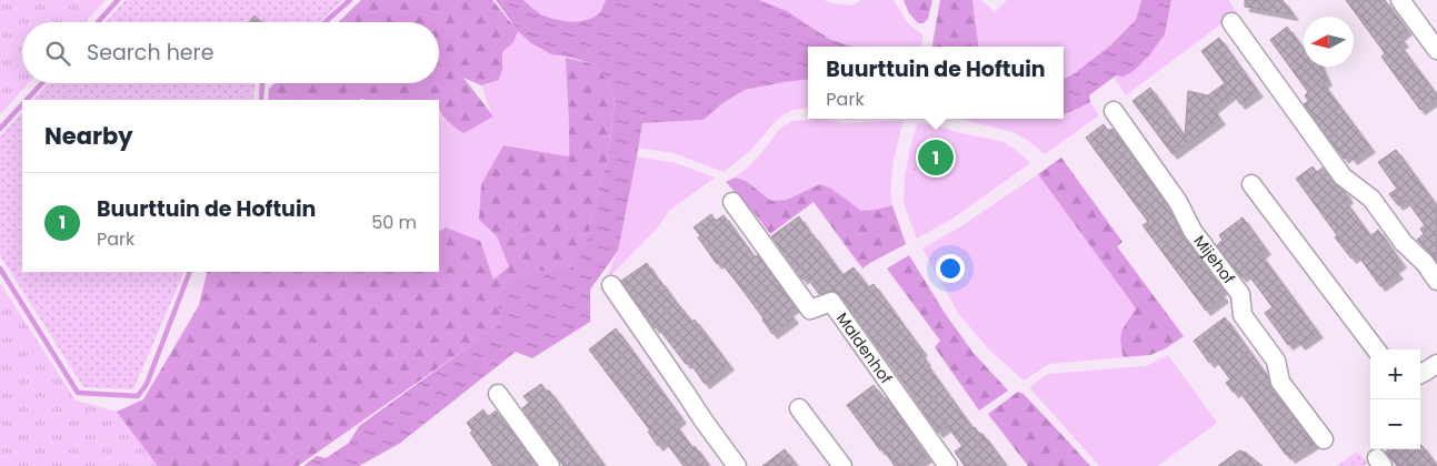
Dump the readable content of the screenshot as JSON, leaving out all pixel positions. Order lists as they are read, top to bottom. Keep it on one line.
{"streets":{"street":["Mijehof","Maldenhof"]},"north":"left","page":{"search":"Search here","popup":["Buurttuin de Hoftuin","Park"],"heading":"Nearby","pins":"1","list":[{"mark":"1","name":"Buurttuin de Hoftuin","note":"Park","value":"50 m"}],"map_buttons":["+","−"]}}
